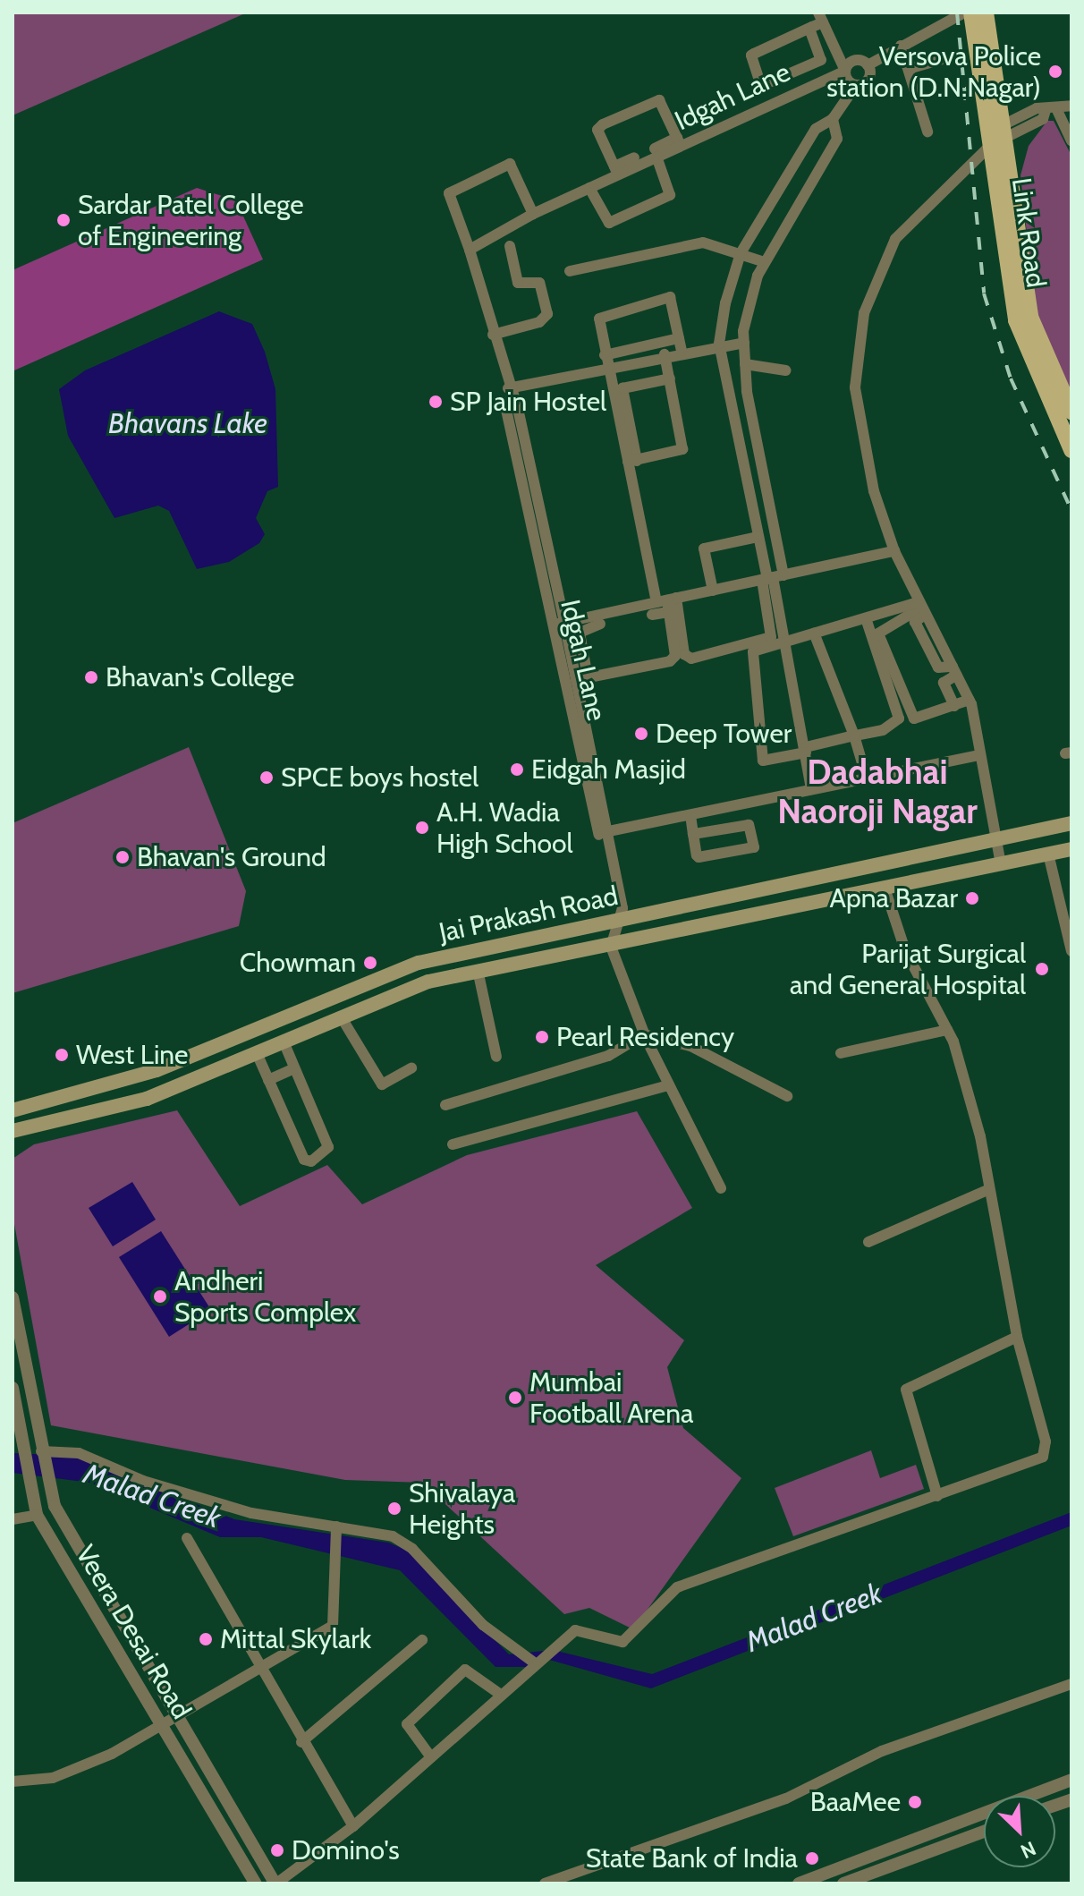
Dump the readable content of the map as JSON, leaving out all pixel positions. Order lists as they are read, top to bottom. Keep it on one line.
{"streets":{"main road":["Link Road","Jai Prakash Road"],"street":["Idgah Lane","Veera Desai Road"]},"crossings":[["Idgah Lane","Jai Prakash Road"]],"districts":["Dadabhai Naoroji Nagar"],"water":["Bhavans Lake","Malad Creek"],"places":["Versova Police station (D.N.Nagar)","Sardar Patel College of Engineering","SP Jain Hostel","Bhavan's College","Deep Tower","Eidgah Masjid","SPCE boys hostel","A.H. Wadia High School","Bhavan's Ground","Apna Bazar","Chowman","Parijat Surgical and General Hospital","Pearl Residency","West Line","Andheri Sports Complex","Mumbai Football Arena","Shivalaya Heights","Mittal Skylark","BaaMee","Domino's","State Bank of India"],"north":"bottom right"}
